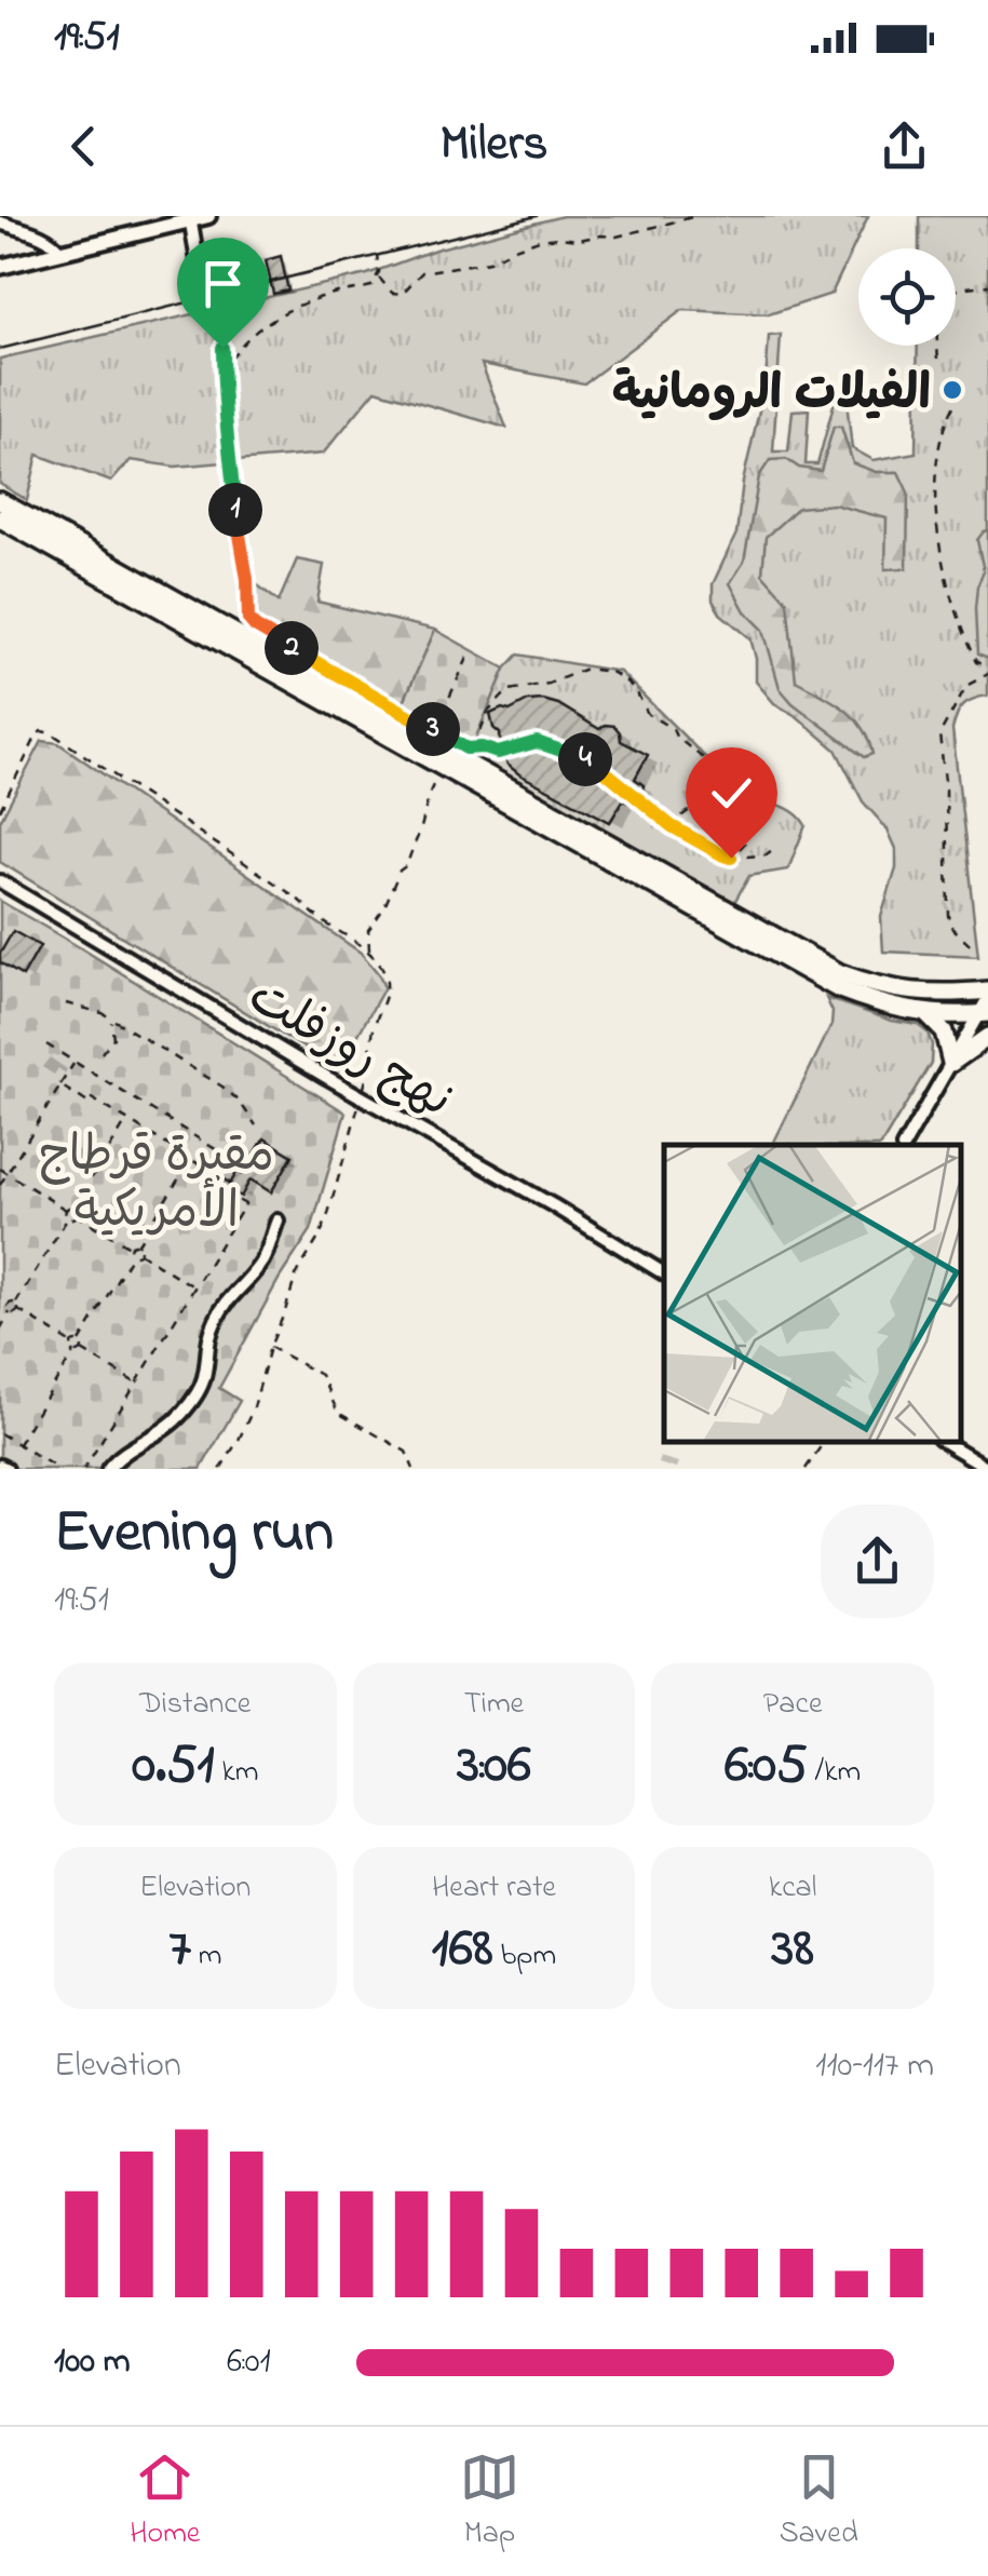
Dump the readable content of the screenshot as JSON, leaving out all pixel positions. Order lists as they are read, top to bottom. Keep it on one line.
{"streets":{"street":["نهج روزفلت"]},"parks":["مقبرة قرطاج الأمريكية"],"places":["الفيلات الرومانية"],"page":{"status":"19:51","header":"Milers","pins":["1","2","3","4"],"heading":["Evening run","19:51"],"stats":[["Distance","0.51 km"],["Time","3:06"],["Pace","6:05 /km"],["Elevation","7 m"],["Heart rate","168 bpm"],["kcal","38"]],"chart":["Elevation","110–117 m"],"list":[{"name":"100 m","note":"6:01"}],"tabs":["Home","Map","Saved"]}}
